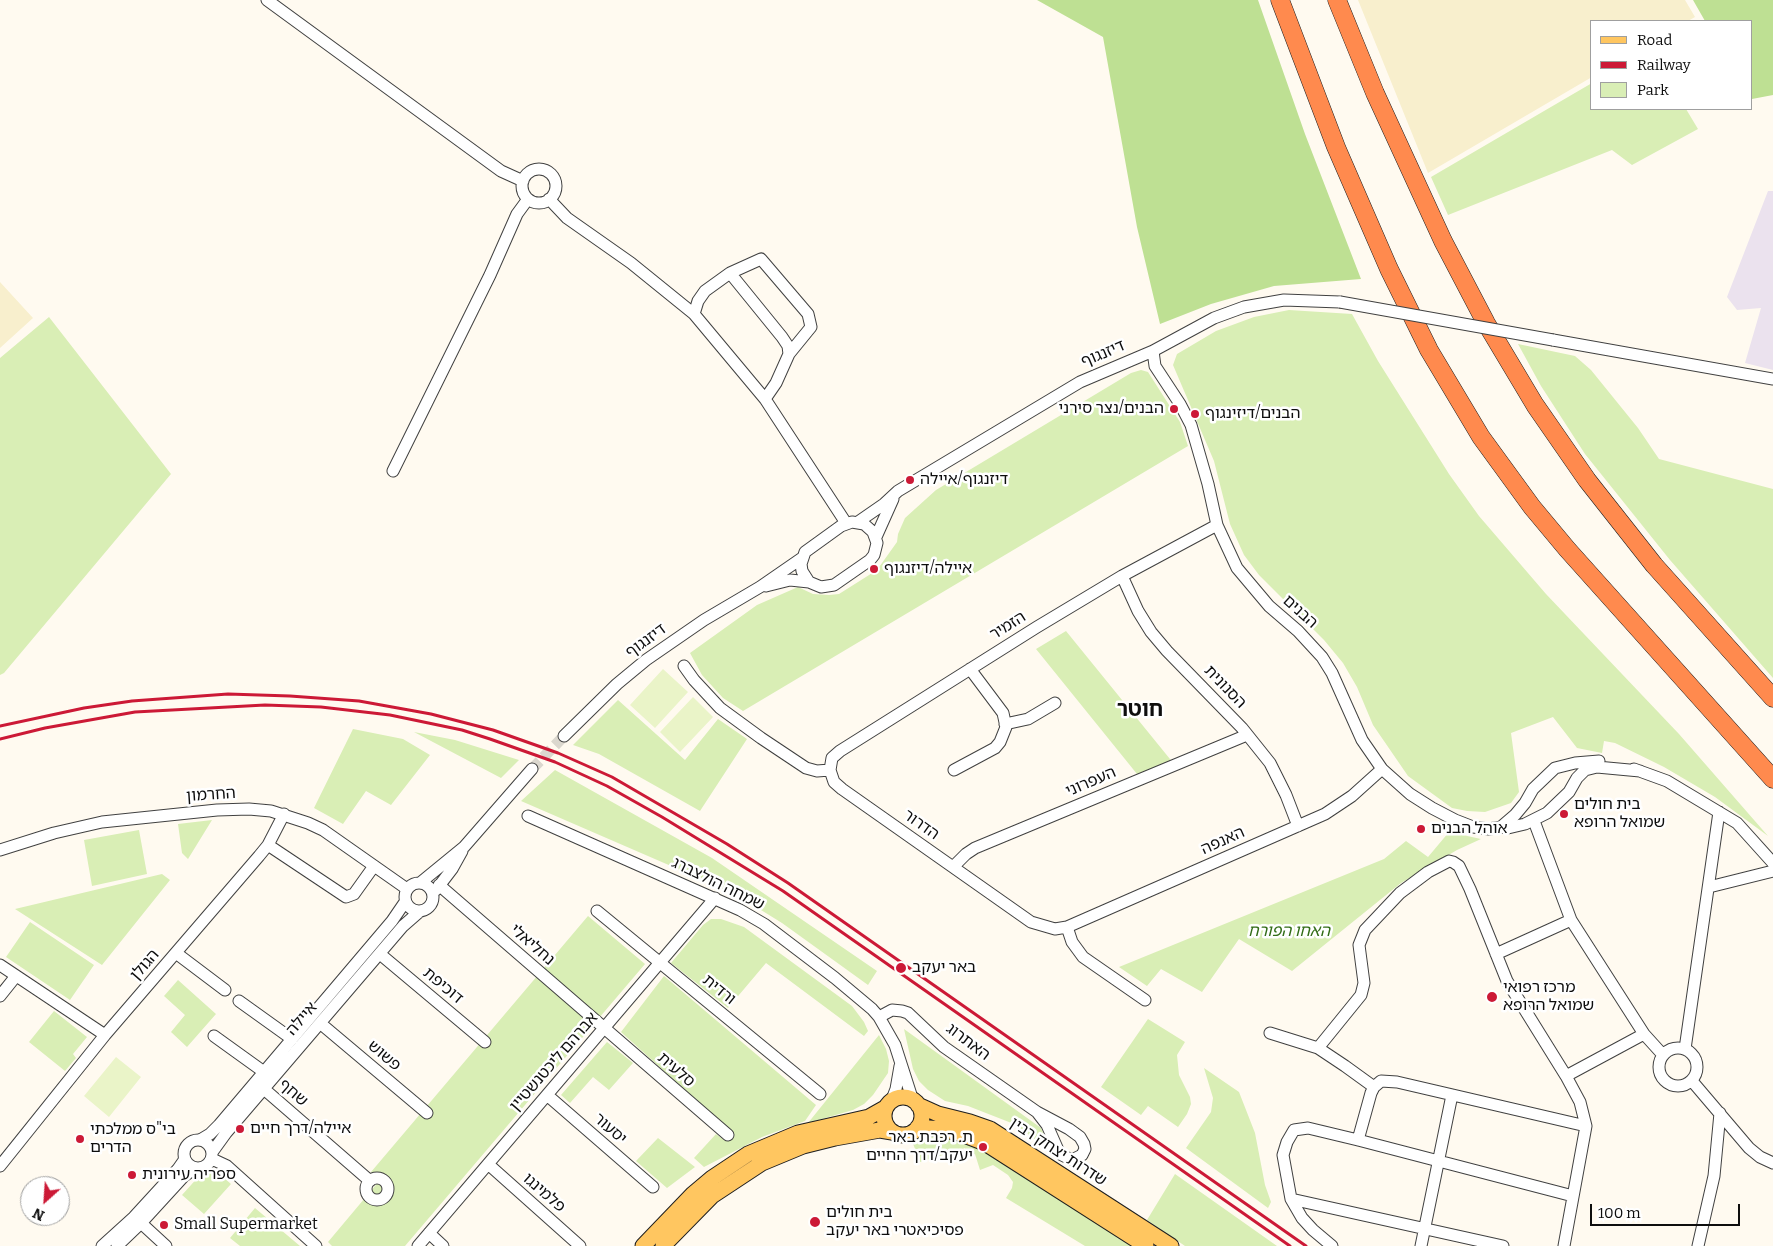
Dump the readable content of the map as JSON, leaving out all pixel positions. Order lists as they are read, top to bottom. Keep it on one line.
{"streets":{"main road":["שדרות יצחק רבין"],"street":["דיזנגוף","הבנים","הזמיר","הסנונית","העפרוני","החרמון","הדרור","האנפה","שמחה הולצברג","נחליאלי","הגולן","דוכיפת","ורדית","איילה","האתרוג","פשוש","אברהם ליכטנשטיין","סלעית","שחף","יסעור","פלמינגו"]},"crossings":[["דיזנגוף","הבנים"],["הבנים","הזמיר"],["הבנים","האנפה"],["הזמיר","הסנונית"],["הזמיר","הדרור"],["הסנונית","העפרוני"],["הסנונית","האנפה"],["העפרוני","הדרור"],["החרמון","נחליאלי"],["החרמון","הגולן"],["החרמון","איילה"],["הדרור","האנפה"],["שמחה הולצברג","האתרוג"],["שמחה הולצברג","אברהם ליכטנשטיין"],["שמחה הולצברג","שדרות יצחק רבין"],["נחליאלי","איילה"],["נחליאלי","אברהם ליכטנשטיין"],["נחליאלי","סלעית"],["דוכיפת","איילה"],["ורדית","אברהם ליכטנשטיין"],["איילה","פשוש"],["איילה","שחף"],["אברהם ליכטנשטיין","סלעית"],["אברהם ליכטנשטיין","יסעור"],["אברהם ליכטנשטיין","פלמינגו"]],"districts":["חוטר"],"parks":["האחו הפורח"],"places":["הבנים/נצר סירני","הבנים/דיזינגוף","דיזנגוף/איילה","איילה/דיזנגוף","בית חולים שמואל הרופא","אוהל הבנים","באר יעקב","מרכז רפואי שמואל הרופא","איילה/דרך חיים","בי\"ס ממלכתי הדרים","ת. רכבת באר יעקב/דרך החיים","ספריה עירונית","בית חולים פסיכיאטרי באר יעקב","Small Supermarket"],"legend":["Road","Railway","Park"],"scale_bar":"100 m","north":"bottom left"}
